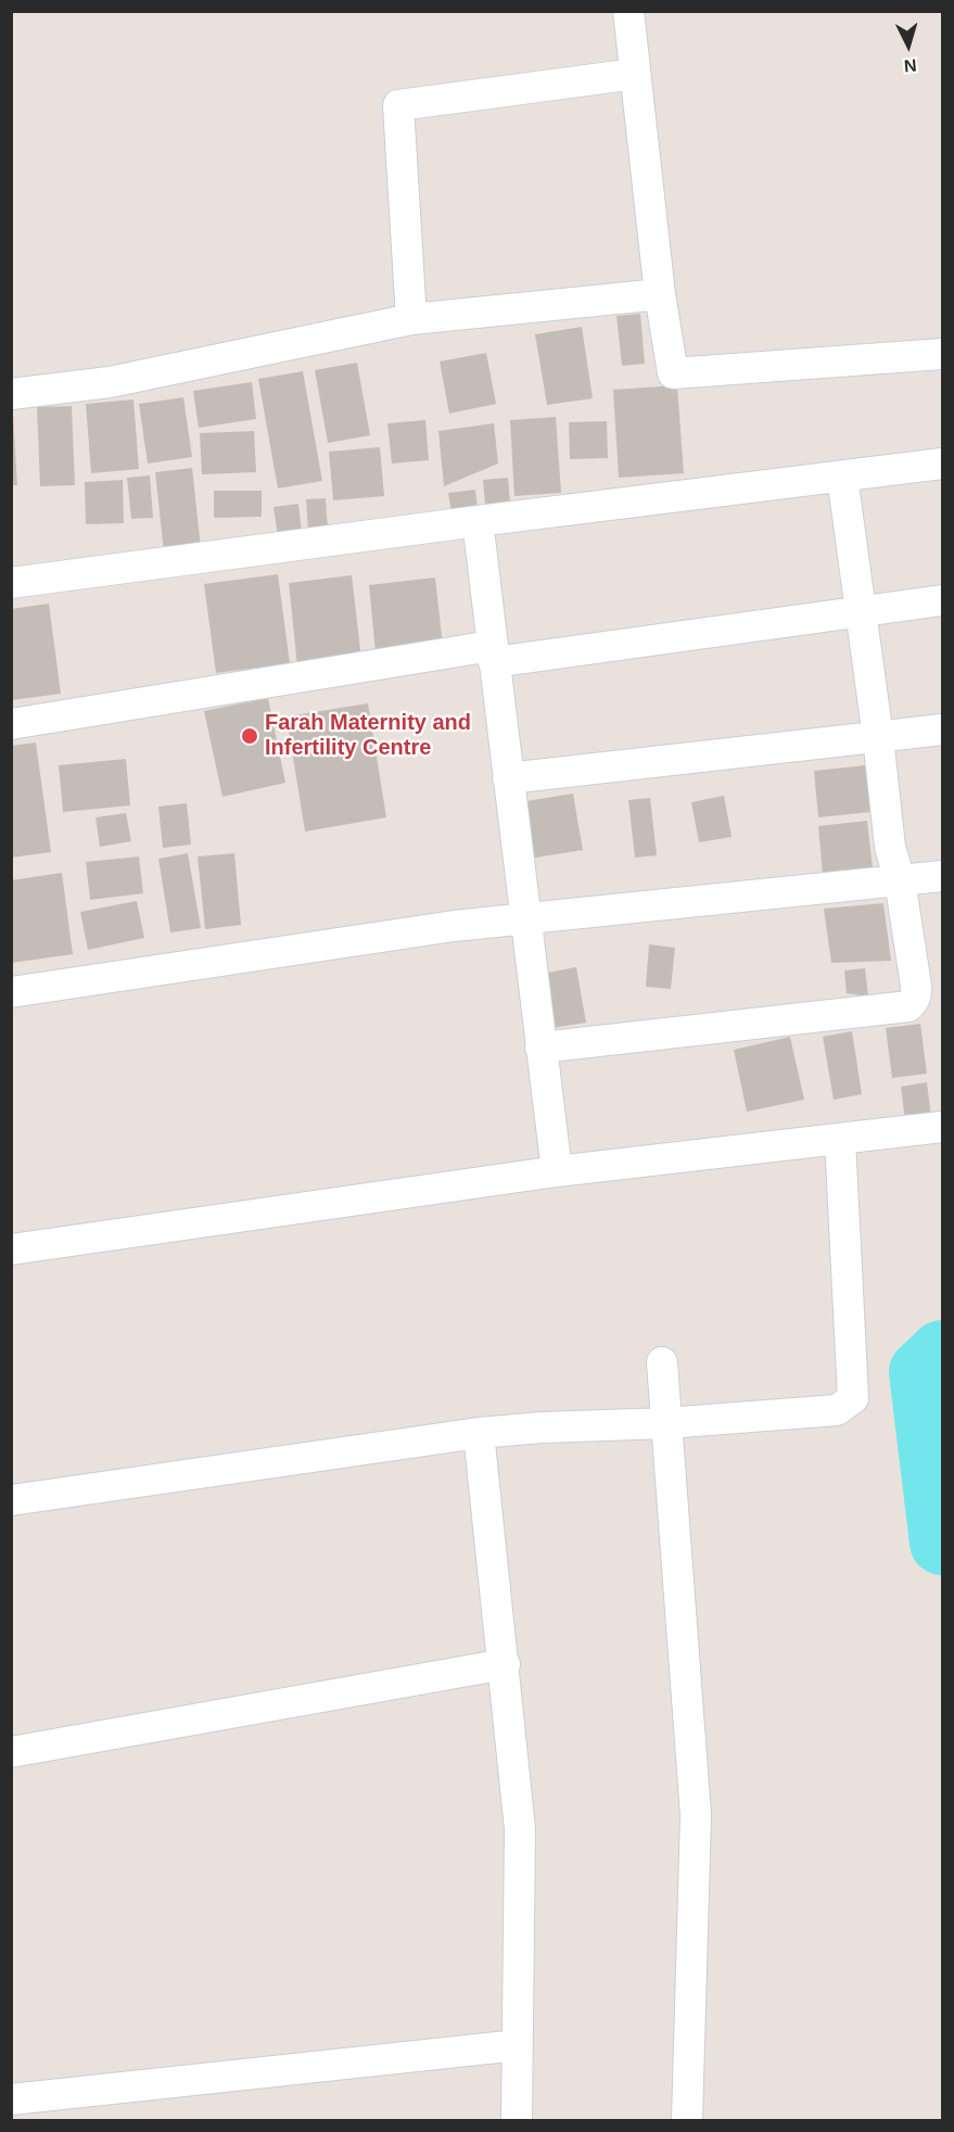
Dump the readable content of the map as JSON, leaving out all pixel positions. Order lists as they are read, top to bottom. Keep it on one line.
{"places":["Farah Maternity and Infertility Centre"],"north":"bottom"}
